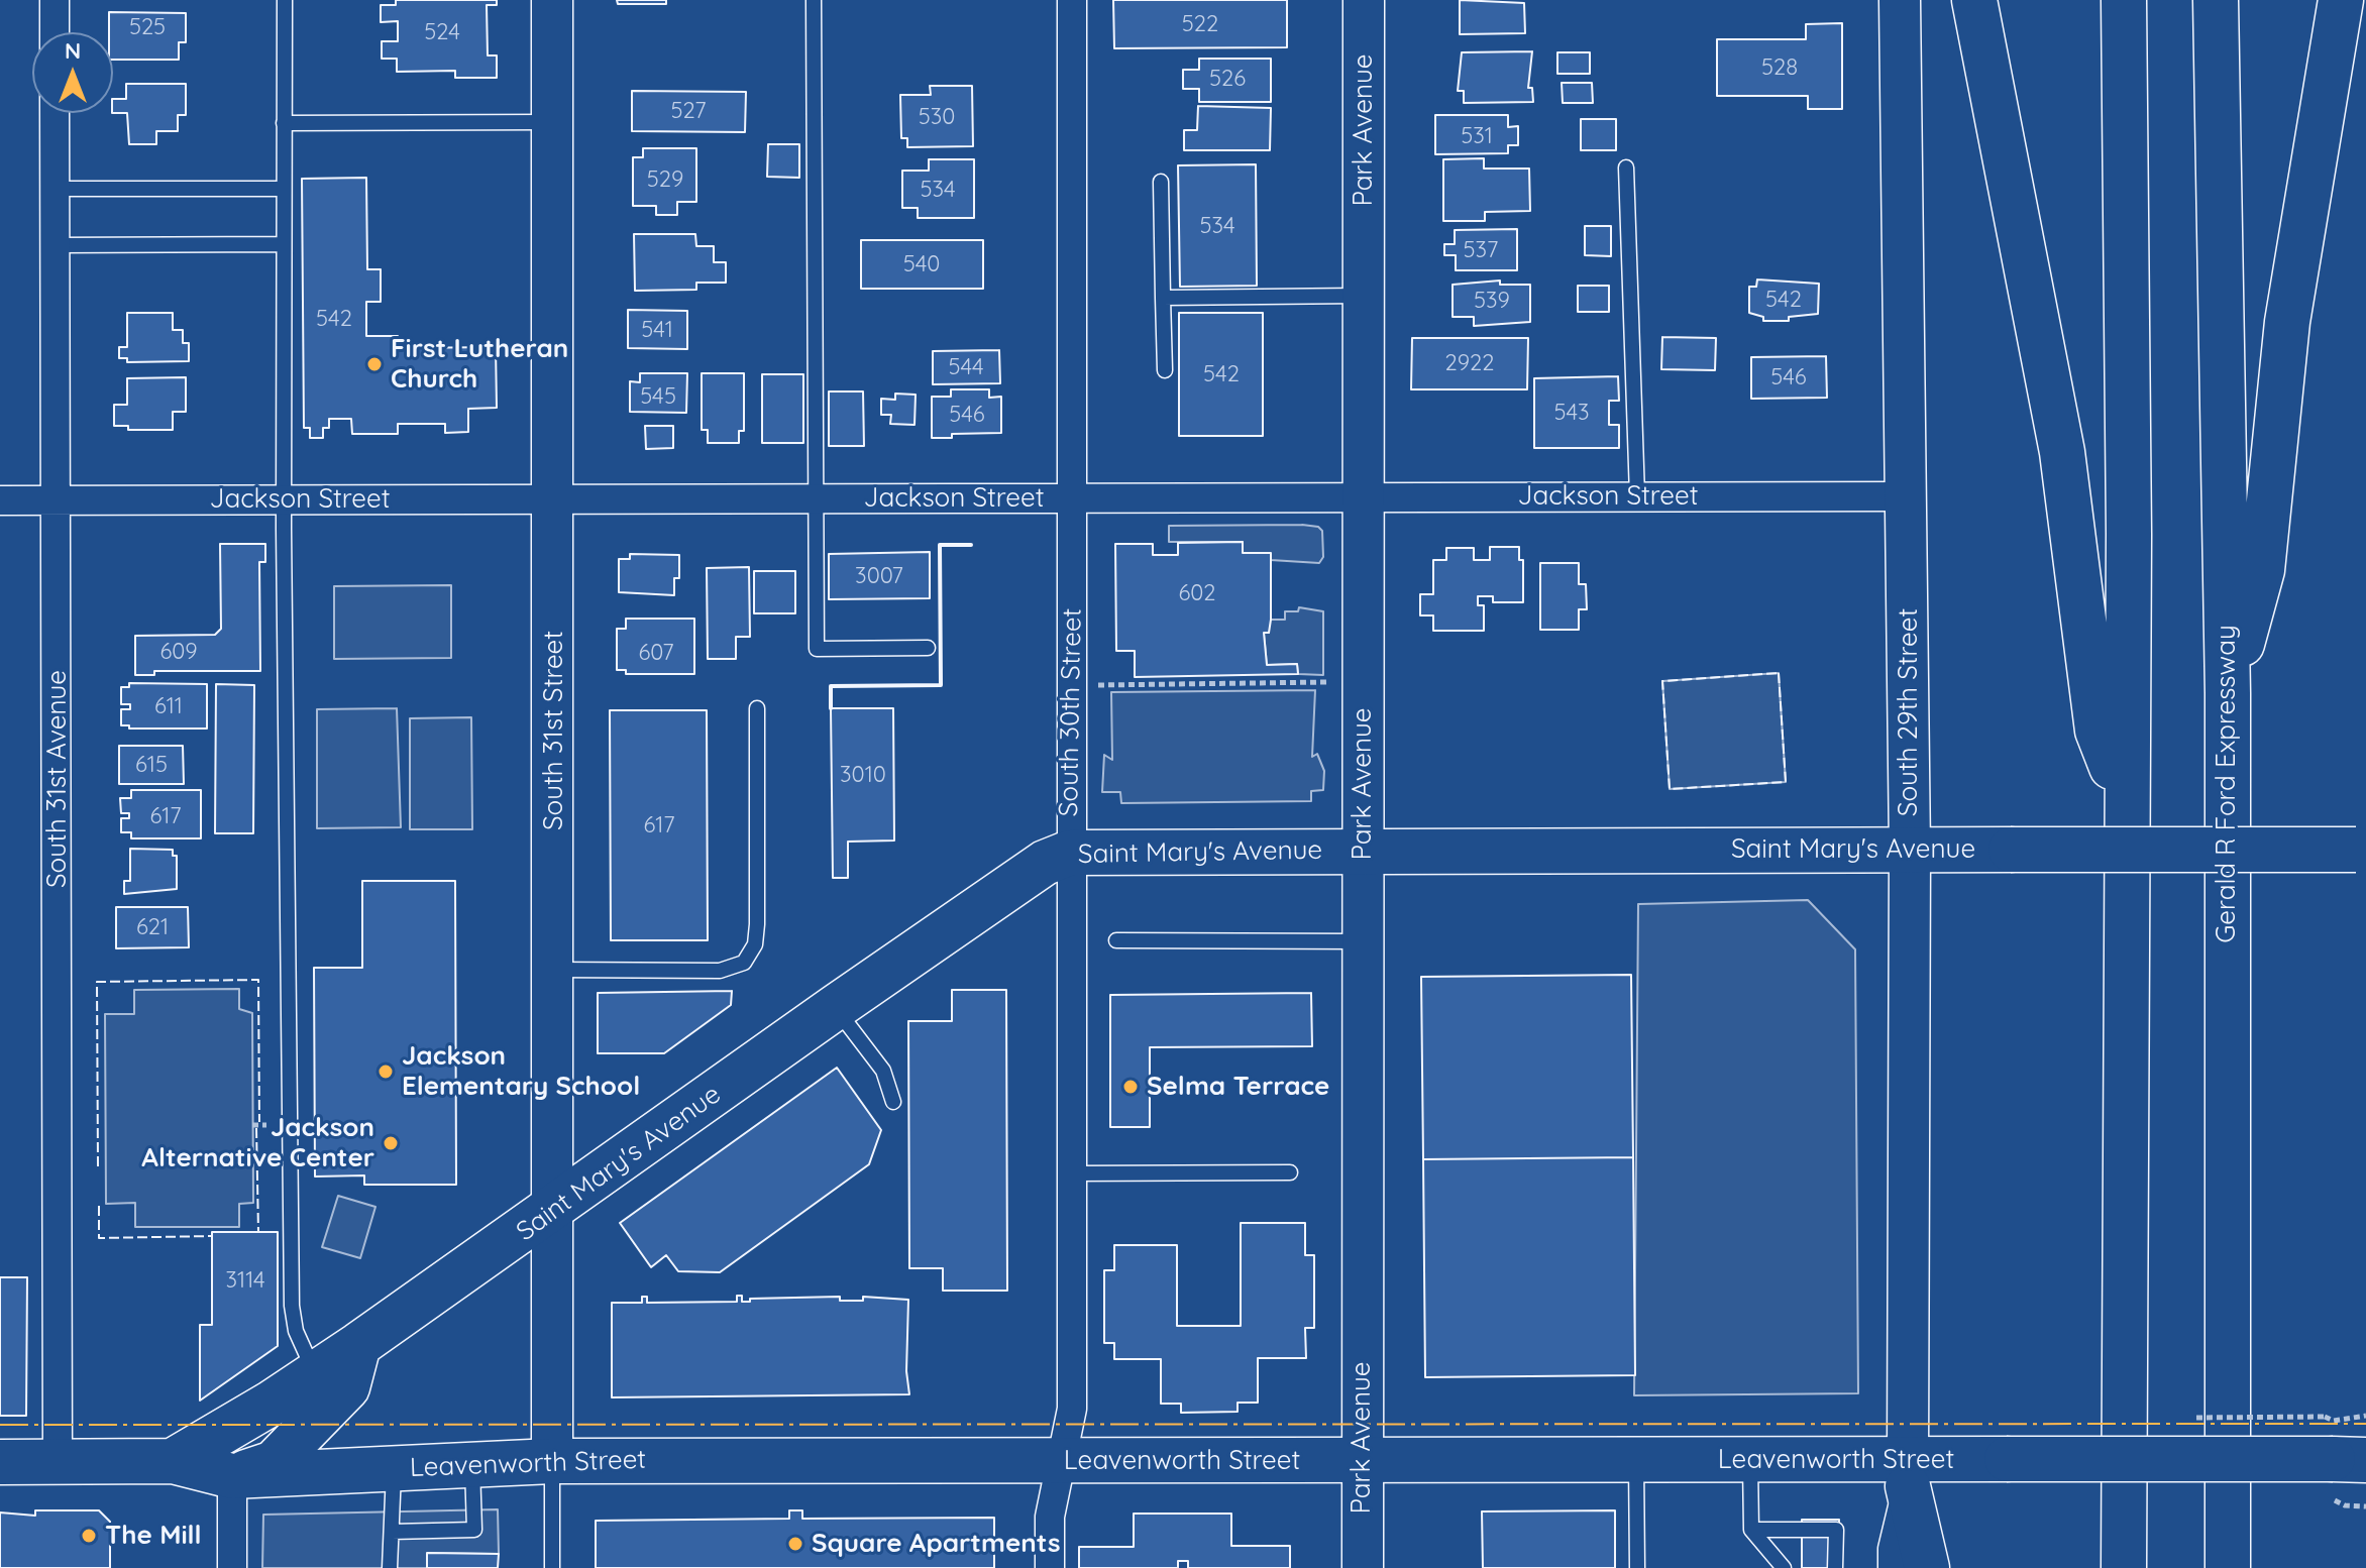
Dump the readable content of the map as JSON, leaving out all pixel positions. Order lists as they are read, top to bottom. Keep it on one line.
{"streets":{"main road":["Gerald R Ford Expressway","Saint Mary's Avenue","Leavenworth Street"],"street":["Park Avenue","Jackson Street","South 30th Street","South 29th Street","South 31st Street","South 31st Avenue"]},"crossings":[["Park Avenue","Jackson Street"],["Park Avenue","Saint Mary's Avenue"],["Park Avenue","Leavenworth Street"],["Jackson Street","South 30th Street"],["Jackson Street","South 29th Street"],["Jackson Street","South 31st Street"],["Jackson Street","South 31st Avenue"],["South 30th Street","Saint Mary's Avenue"],["South 30th Street","Leavenworth Street"],["South 29th Street","Saint Mary's Avenue"],["South 29th Street","Leavenworth Street"],["South 31st Street","Saint Mary's Avenue"],["South 31st Street","Leavenworth Street"],["South 31st Avenue","Leavenworth Street"],["Saint Mary's Avenue","Leavenworth Street"]],"places":["First Lutheran Church","Jackson Elementary School","Selma Terrace","Jackson Alternative Center","The Mill","Square Apartments"],"house_numbers":["522","525","524","528","526","527","530","531","529","534","534","537","540","542","539","542","541","2922","544","542","546","545","543","546","3007","602","609","607","611","615","3010","617","617","621","3114"],"north":"top"}
